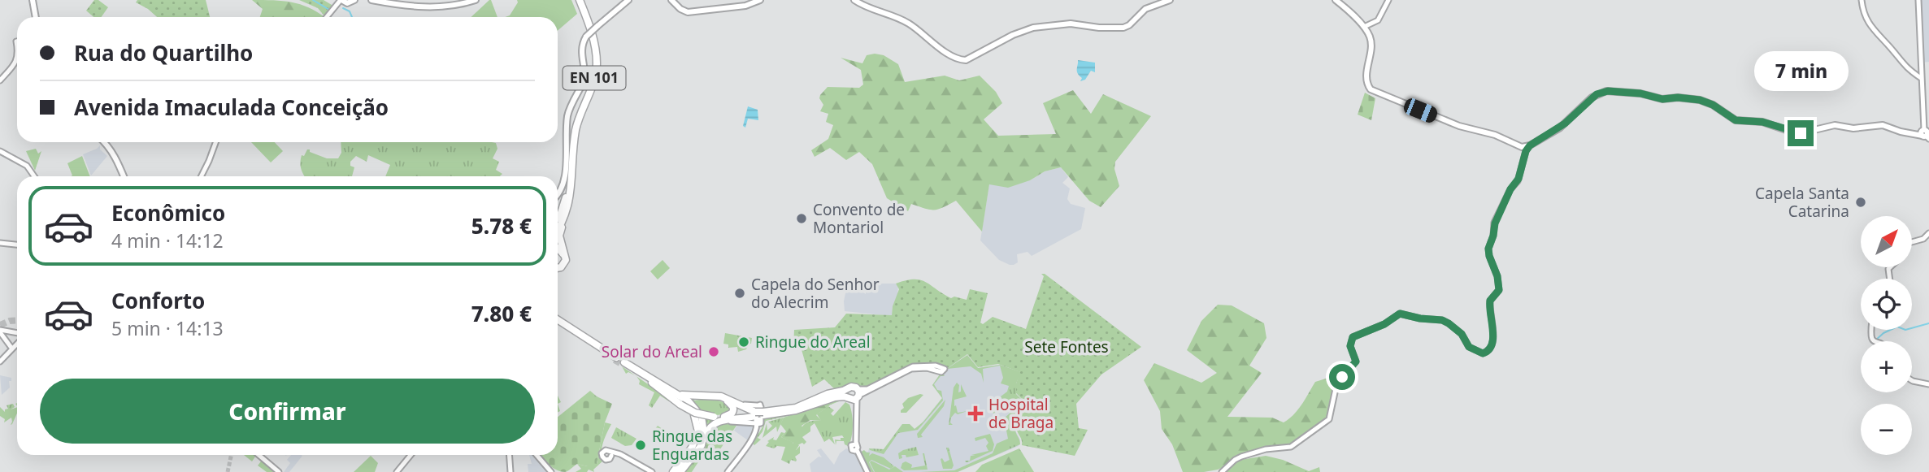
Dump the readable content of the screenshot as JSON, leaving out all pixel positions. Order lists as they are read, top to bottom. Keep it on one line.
{"streets":{"highway":["EN 101"]},"parks":["Sete Fontes"],"places":{"other":["Capela Santa Catarina","Convento de Montariol","Capela do Senhor do Alecrim","Ringue do Areal","Solar do Areal","Ringue das Enguardas"],"health":["Hospital de Braga"]},"north":"top right","page":{"banner":["Rua do Quartilho","Avenida Imaculada Conceição"],"bubble":"7 min","list":[{"name":"Econômico","note":"4 min · 14:12","value":"5.78 €"},{"name":"Conforto","note":"5 min · 14:13","value":"7.80 €"}],"map_buttons":["+","−"],"buttons":"Confirmar"}}
